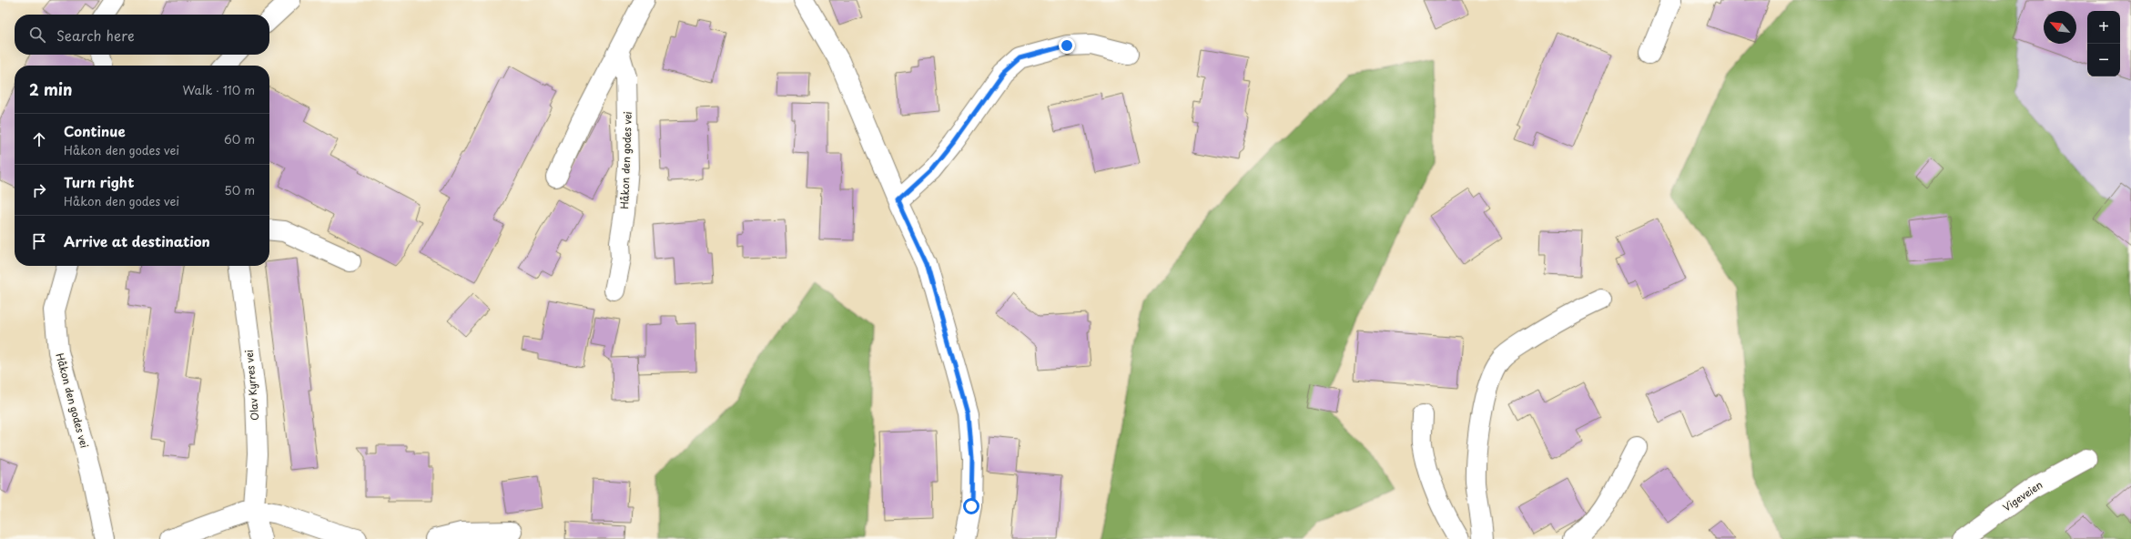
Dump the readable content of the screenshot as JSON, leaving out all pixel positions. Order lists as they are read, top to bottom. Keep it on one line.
{"streets":{"street":["Håkon den godes vei","Olav Kyrres vei","Vigeveien"]},"north":"top left","page":{"map_buttons":["+","−"],"search":"Search here","heading":["2 min","Walk · 110 m"],"list":[["Continue","Håkon den godes vei","60 m"],["Turn right","Håkon den godes vei","50 m"],"Arrive at destination"]}}
